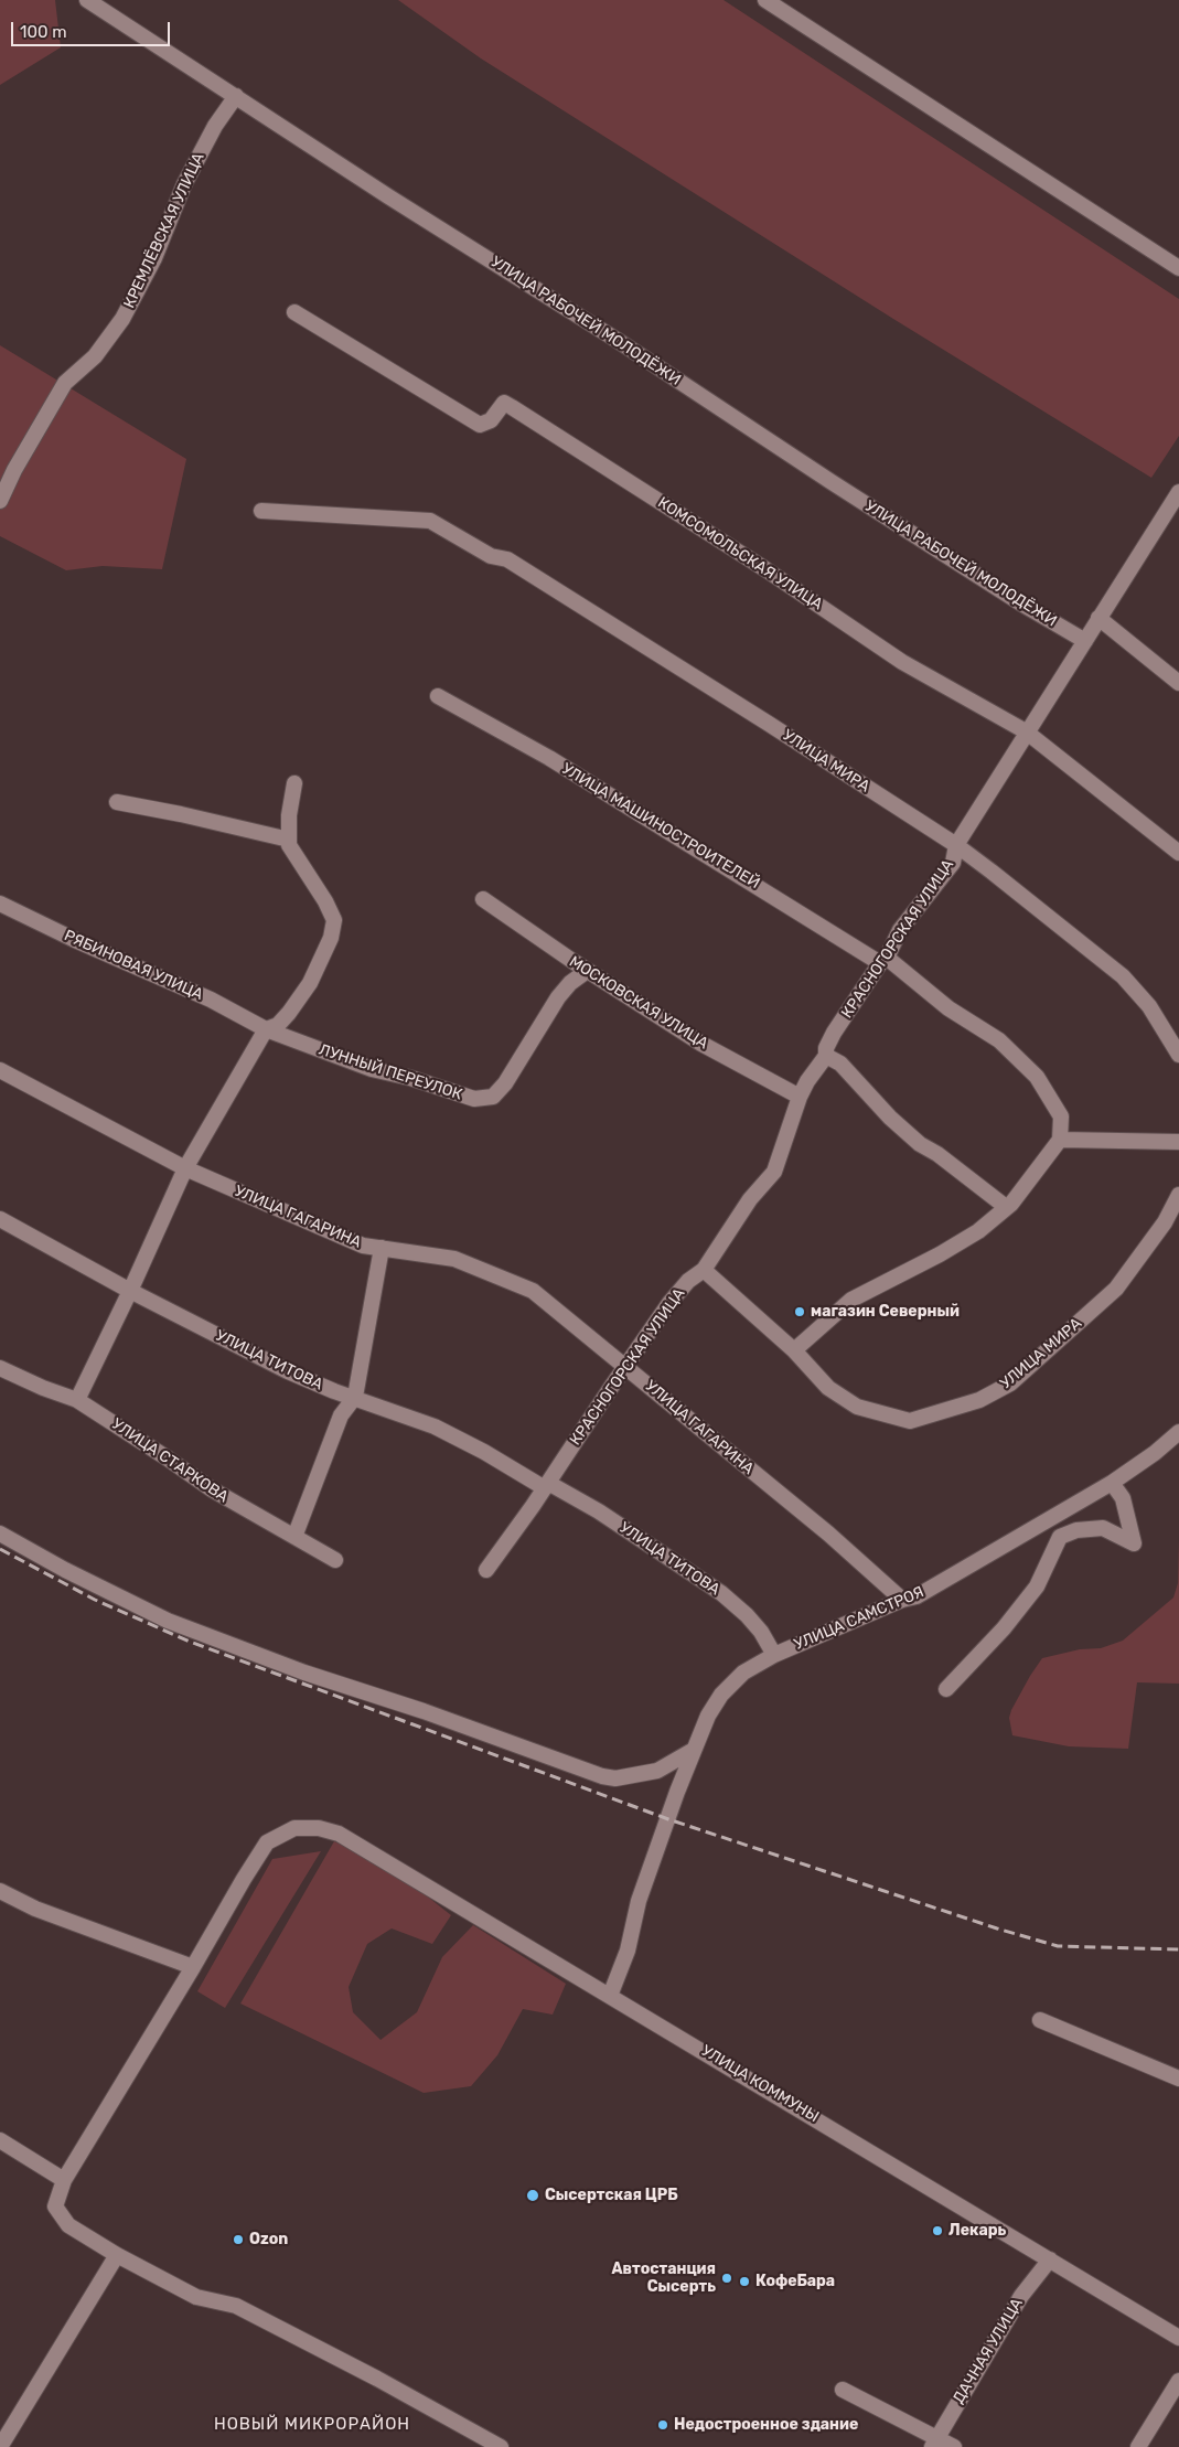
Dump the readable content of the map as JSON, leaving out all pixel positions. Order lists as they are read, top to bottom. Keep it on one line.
{"streets":{"street":["КРЕМЛЁВСКАЯ УЛИЦА","УЛИЦА РАБОЧЕЙ МОЛОДЁЖИ","КОМСОМОЛЬСКАЯ УЛИЦА","УЛИЦА МИРА","УЛИЦА МАШИНОСТРОИТЕЛЕЙ","КРАСНОГОРСКАЯ УЛИЦА","РЯБИНОВАЯ УЛИЦА","МОСКОВСКАЯ УЛИЦА","ЛУННЫЙ ПЕРЕУЛОК","УЛИЦА ГАГАРИНА","УЛИЦА ТИТОВА","УЛИЦА СТАРКОВА","УЛИЦА САМСТРОЯ","УЛИЦА КОММУНЫ","ДАЧНАЯ УЛИЦА"]},"crossings":[["КРЕМЛЁВСКАЯ УЛИЦА","УЛИЦА РАБОЧЕЙ МОЛОДЁЖИ"],["УЛИЦА РАБОЧЕЙ МОЛОДЁЖИ","КРАСНОГОРСКАЯ УЛИЦА"],["КОМСОМОЛЬСКАЯ УЛИЦА","КРАСНОГОРСКАЯ УЛИЦА"],["УЛИЦА МИРА","КРАСНОГОРСКАЯ УЛИЦА"],["УЛИЦА МАШИНОСТРОИТЕЛЕЙ","КРАСНОГОРСКАЯ УЛИЦА"],["КРАСНОГОРСКАЯ УЛИЦА","МОСКОВСКАЯ УЛИЦА"],["КРАСНОГОРСКАЯ УЛИЦА","УЛИЦА ГАГАРИНА"],["КРАСНОГОРСКАЯ УЛИЦА","УЛИЦА ТИТОВА"],["РЯБИНОВАЯ УЛИЦА","ЛУННЫЙ ПЕРЕУЛОК"],["МОСКОВСКАЯ УЛИЦА","ЛУННЫЙ ПЕРЕУЛОК"],["УЛИЦА ГАГАРИНА","УЛИЦА САМСТРОЯ"],["УЛИЦА ТИТОВА","УЛИЦА САМСТРОЯ"],["УЛИЦА САМСТРОЯ","УЛИЦА КОММУНЫ"],["УЛИЦА КОММУНЫ","ДАЧНАЯ УЛИЦА"]],"districts":["НОВЫЙ МИКРОРАЙОН"],"places":["магазин Северный","Сысертская ЦРБ","Лекарь","Ozon","Автостанция Сысерть","КофеБара","Недостроенное здание"],"scale_bar":"100 m"}
